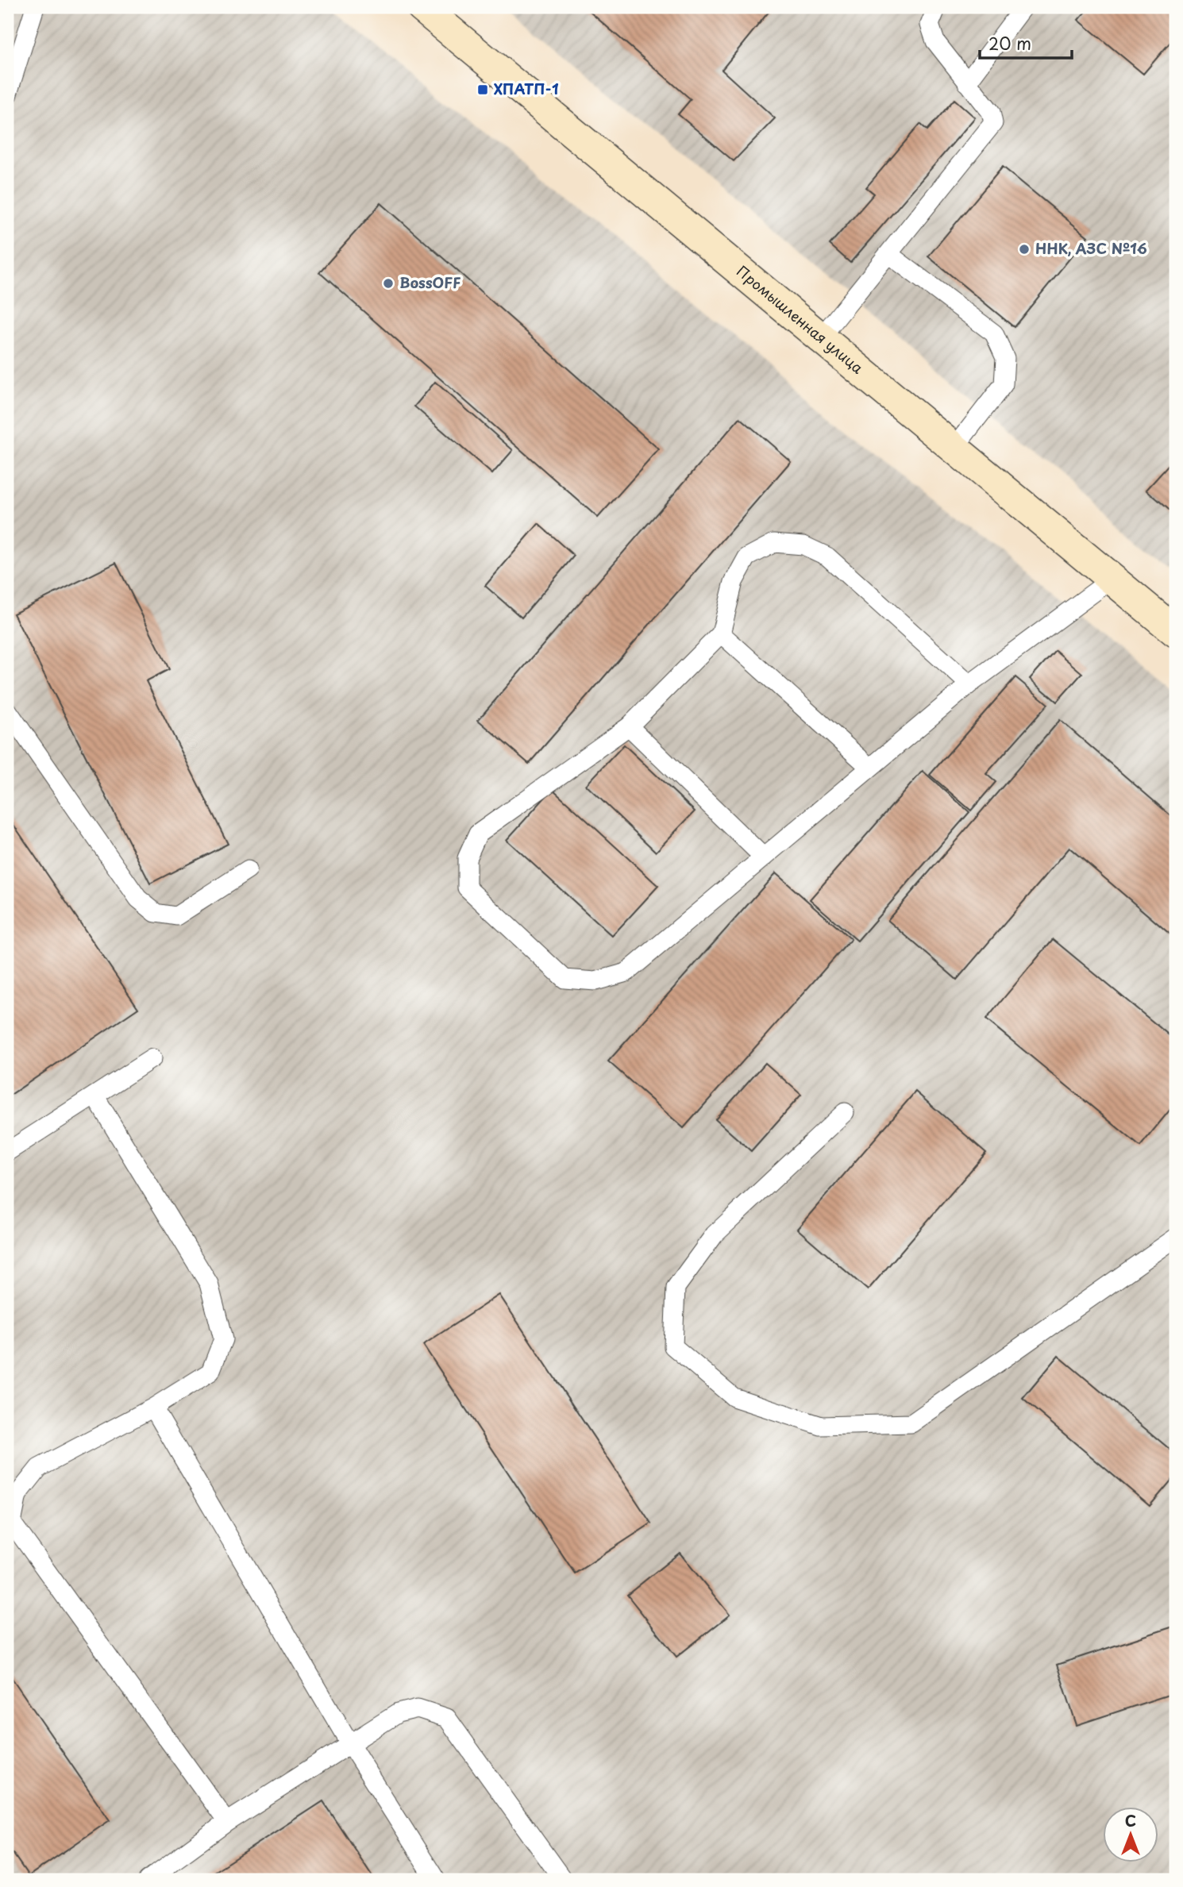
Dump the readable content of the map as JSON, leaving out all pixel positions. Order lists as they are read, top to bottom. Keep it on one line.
{"streets":{"street":["Промышленная улица"]},"places":{"transit":["ХПАТП-1"],"other":["ННК, АЗС №16","BossOFF"]},"scale_bar":"20 m","north":"top"}
